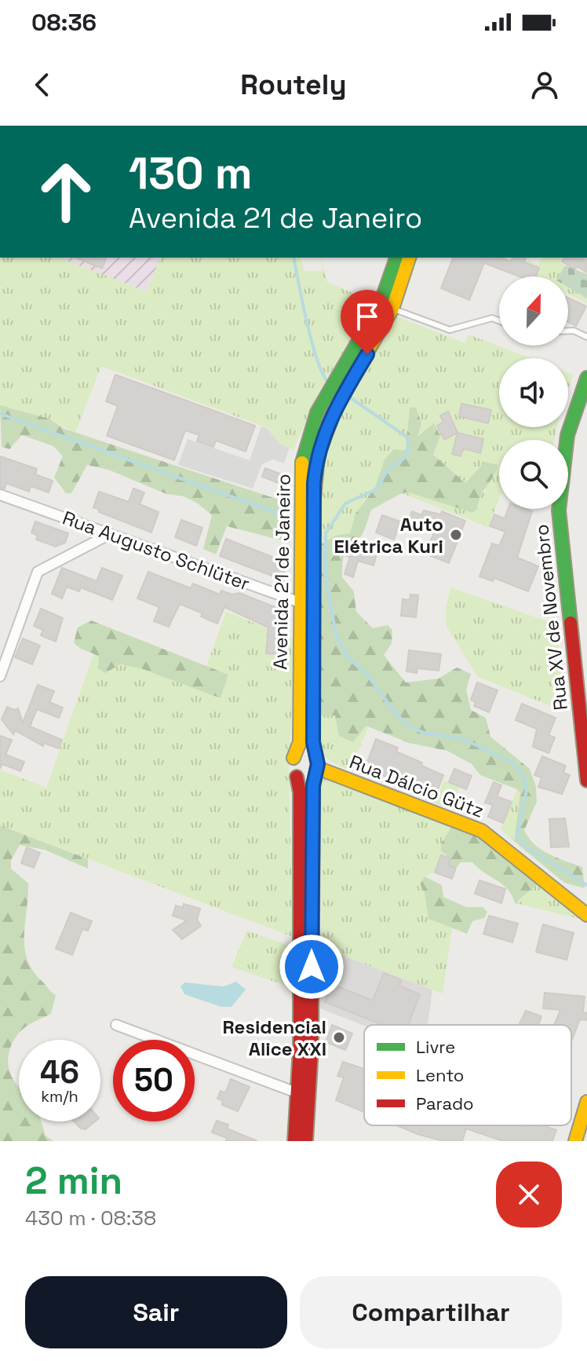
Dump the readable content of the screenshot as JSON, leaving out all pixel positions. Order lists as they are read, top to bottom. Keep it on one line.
{"streets":{"main road":["Avenida 21 de Janeiro","Rua XV de Novembro","Rua Dálcio Gütz"],"street":["Rua Augusto Schlüter"]},"crossings":[["Rua Augusto Schlüter","Avenida 21 de Janeiro"],["Avenida 21 de Janeiro","Rua Dálcio Gütz"]],"places":["Auto Elétrica Kuri","Residencial Alice XXI"],"legend":["Livre","Lento","Parado"],"north":"top","page":{"status":"08:36","header":"Routely","turn":["130 m","Avenida 21 de Janeiro"],"speed":"46 km/h","limit":"50","heading":["2 min","430 m · 08:38"],"buttons":["Sair","Compartilhar"]}}
